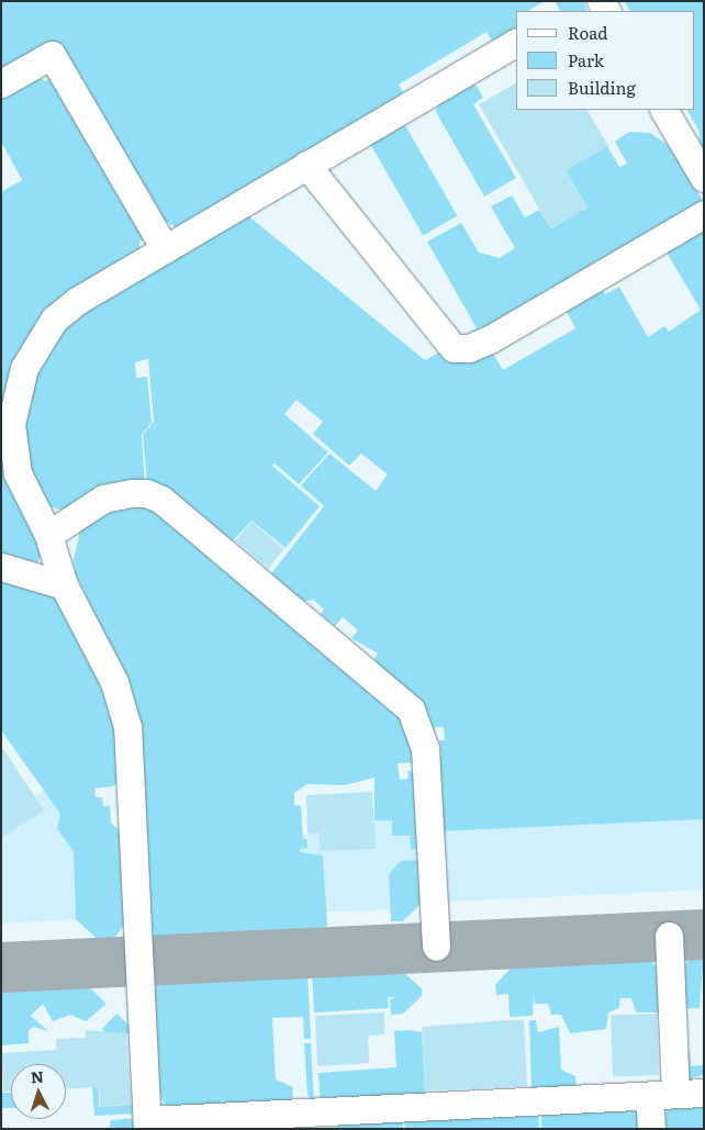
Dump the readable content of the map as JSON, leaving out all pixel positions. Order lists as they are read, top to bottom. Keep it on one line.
{"legend":["Road","Park","Building"],"north":"top"}
